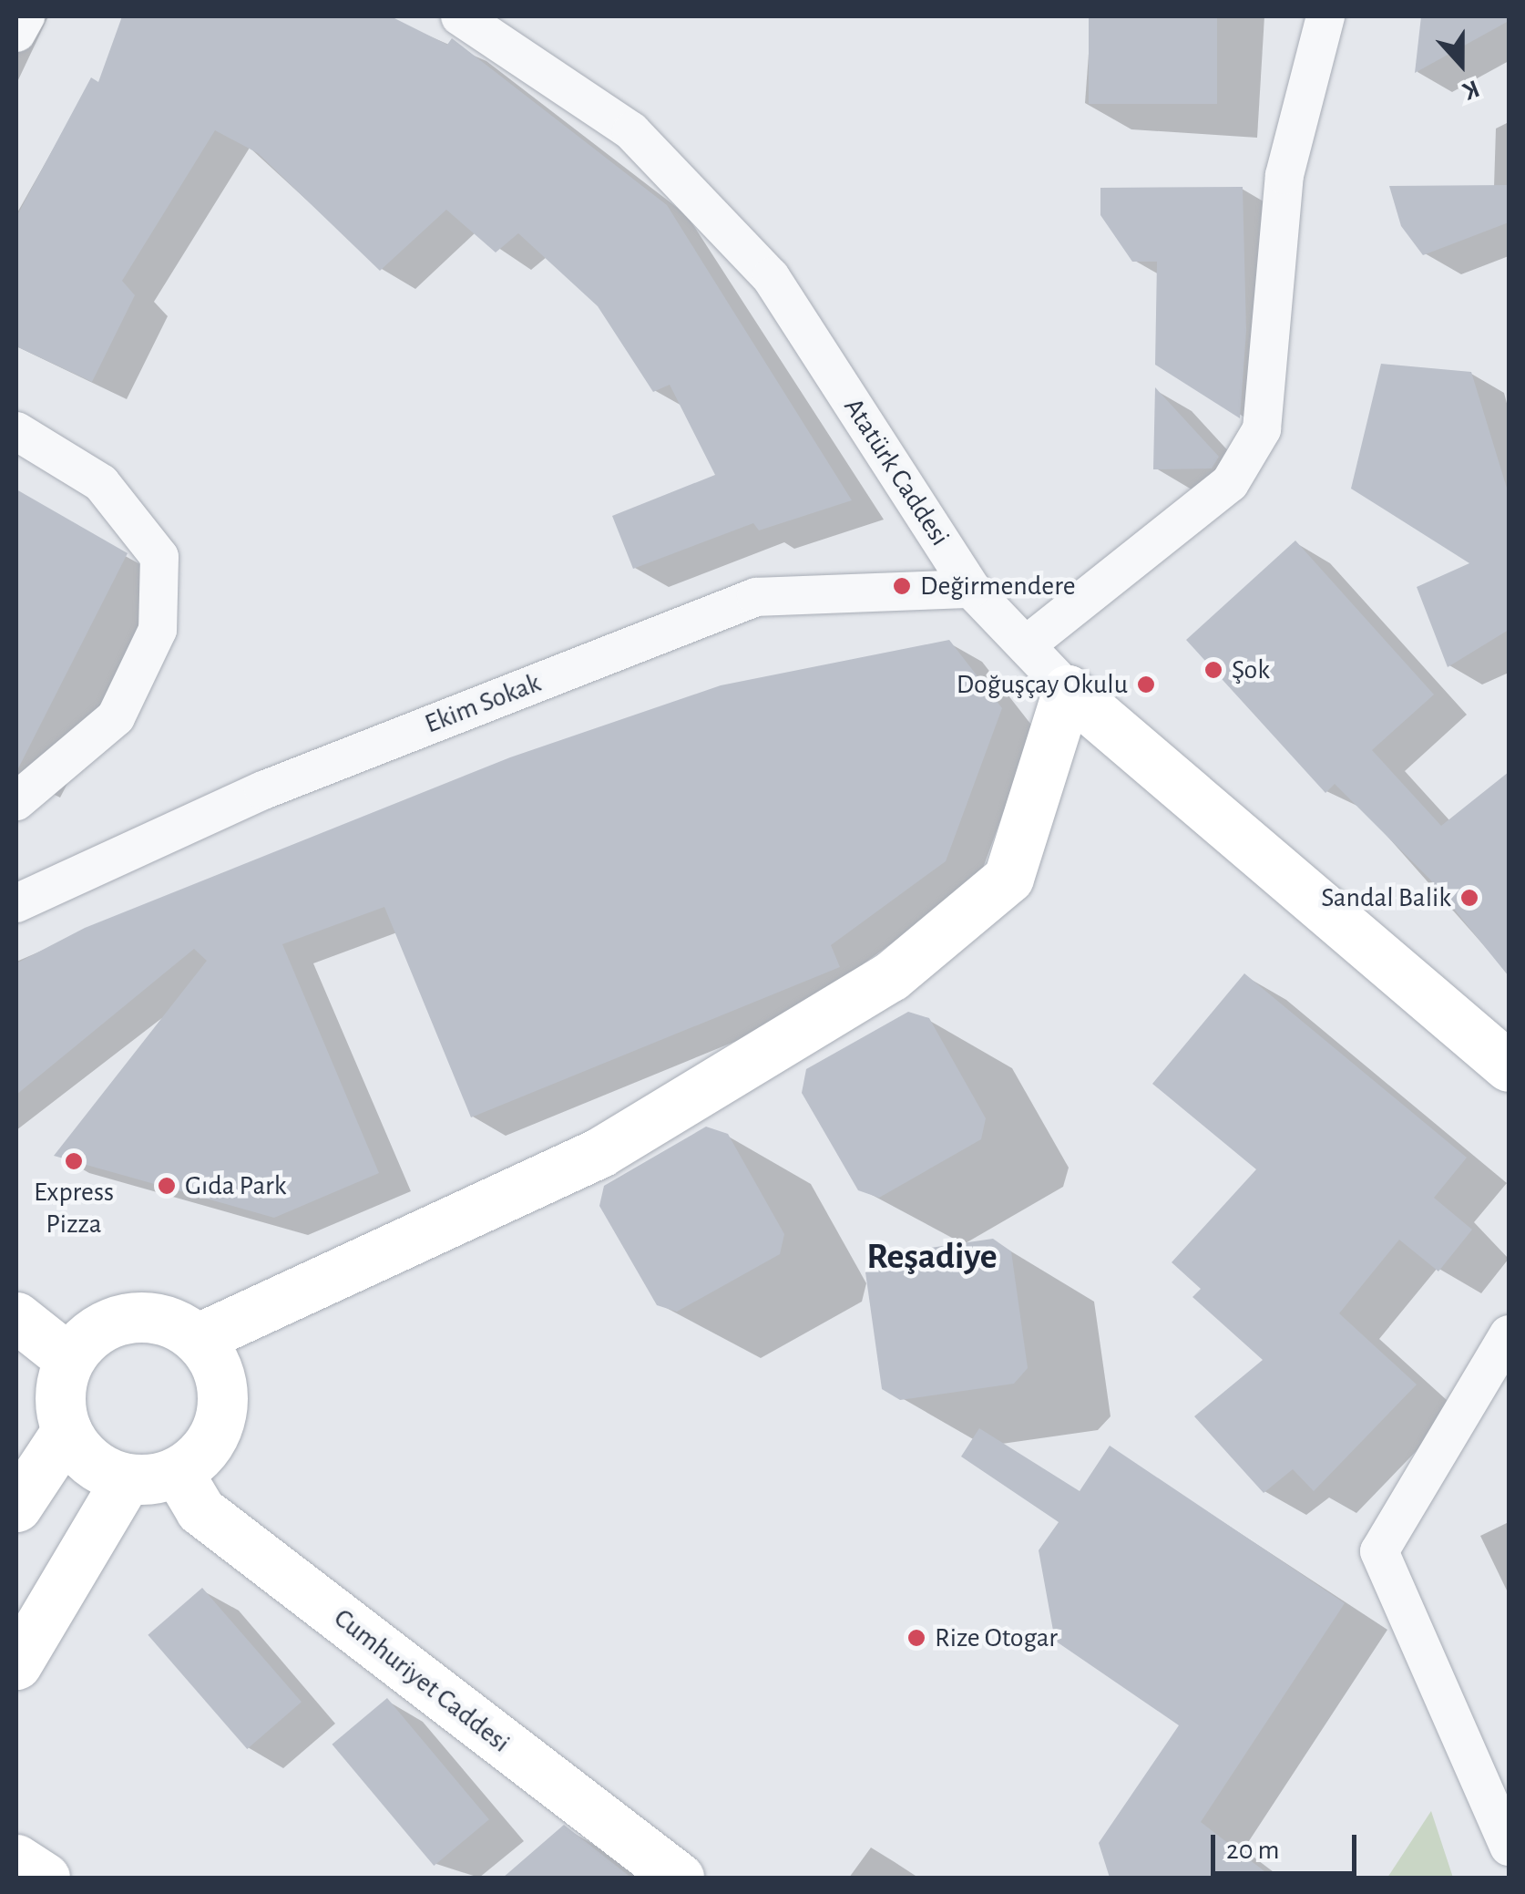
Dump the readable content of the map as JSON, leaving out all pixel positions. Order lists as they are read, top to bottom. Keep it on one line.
{"streets":{"main road":["Atatürk Caddesi","Cumhuriyet Caddesi"],"street":["Ekim Sokak"]},"crossings":[["Atatürk Caddesi","Ekim Sokak"]],"districts":["Reşadiye"],"places":["Değirmendere","Şok","Doğuşçay Okulu","Sandal Balik","Express Pizza","Gıda Park","Rize Otogar"],"scale_bar":"20 m","north":"bottom"}
